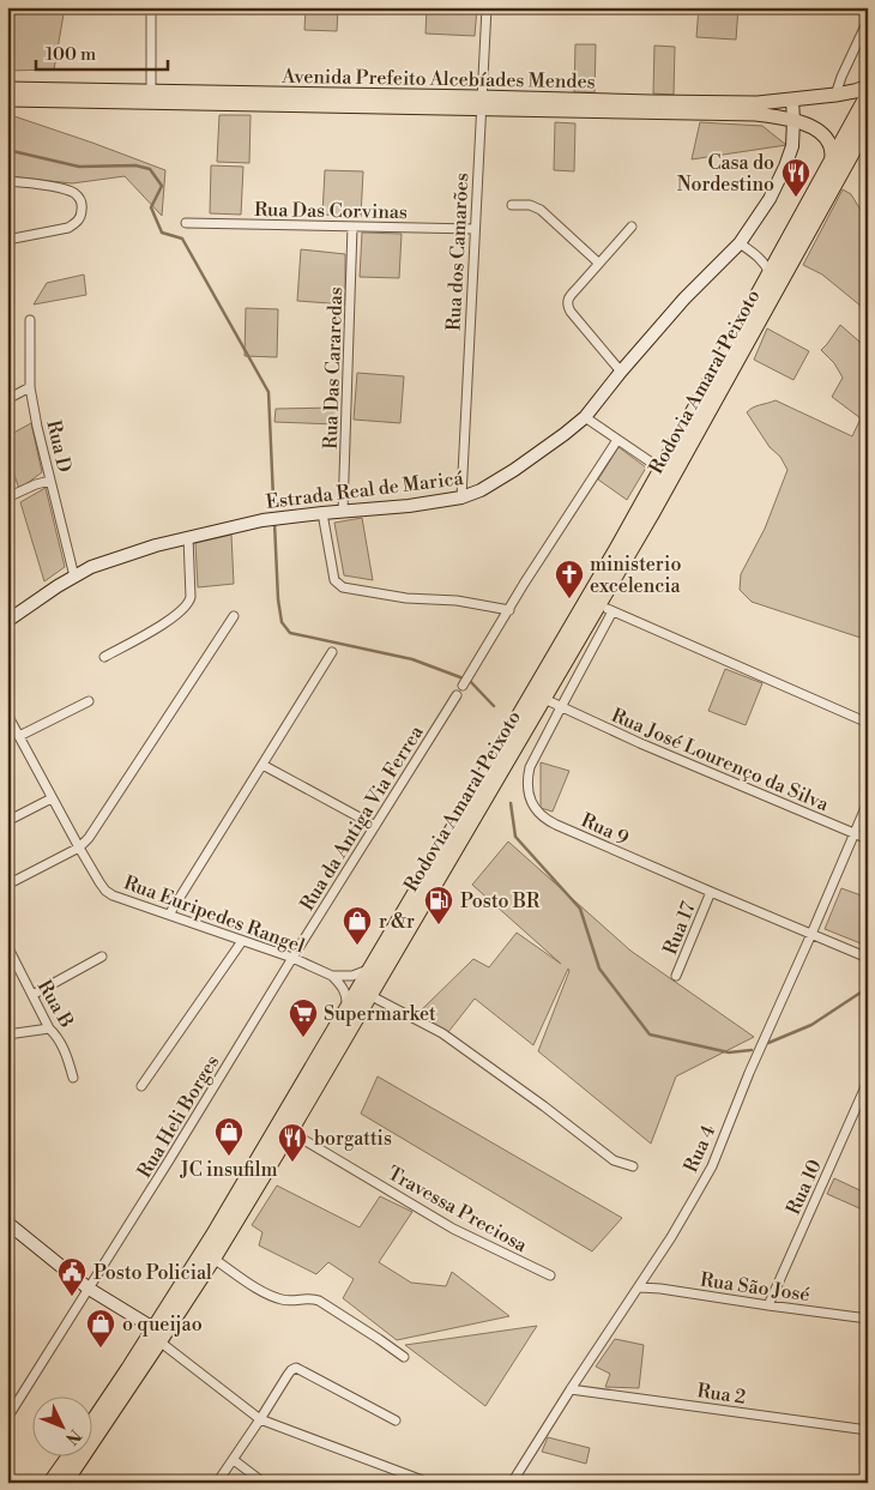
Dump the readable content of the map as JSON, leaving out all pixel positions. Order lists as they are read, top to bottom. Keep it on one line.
{"streets":{"highway":["Rodovia Amaral Peixoto"],"main road":["Avenida Prefeito Alcebíades Mendes","Estrada Real de Maricá"],"street":["Rua Das Corvinas","Rua dos Camarões","Rua Das Cararedas","Rua D","Rua José Lourenço da Silva","Rua da Antiga Via Ferrea","Rua 9","Rua Euripedes Rangel","Rua 17","Rua B","Rua Heli Borges","Rua 4","Rua 10","Travessa Preciosa","Rua São José","Rua 2"]},"crossings":[["Avenida Prefeito Alcebíades Mendes","Rua dos Camarões"],["Avenida Prefeito Alcebíades Mendes","Rodovia Amaral Peixoto"],["Avenida Prefeito Alcebíades Mendes","Estrada Real de Maricá"],["Rua Das Corvinas","Rua dos Camarões"],["Rua Das Corvinas","Rua Das Cararedas"],["Rua dos Camarões","Estrada Real de Maricá"],["Rua Das Cararedas","Estrada Real de Maricá"],["Rodovia Amaral Peixoto","Rua José Lourenço da Silva"],["Rodovia Amaral Peixoto","Rua 9"],["Rodovia Amaral Peixoto","Travessa Preciosa"],["Rua D","Estrada Real de Maricá"],["Rua José Lourenço da Silva","Rua 9"],["Rua José Lourenço da Silva","Rua 4"],["Rua da Antiga Via Ferrea","Rua Euripedes Rangel"],["Rua da Antiga Via Ferrea","Rua Heli Borges"],["Rua 9","Rua 17"],["Rua 9","Rua 4"],["Rua Euripedes Rangel","Rua Heli Borges"],["Rua 4","Rua São José"],["Rua 4","Rua 2"],["Rua 10","Rua São José"]],"places":{"restaurant":["Casa do Nordestino","borgattis"],"church":["ministerio excelencia"],"fuel station":["Posto BR"],"shop":["r &r","JC insufilm","o queijao"],"supermarket":["Supermarket"],"public building":["Posto Policial"]},"scale_bar":"100 m","north":"bottom right"}
